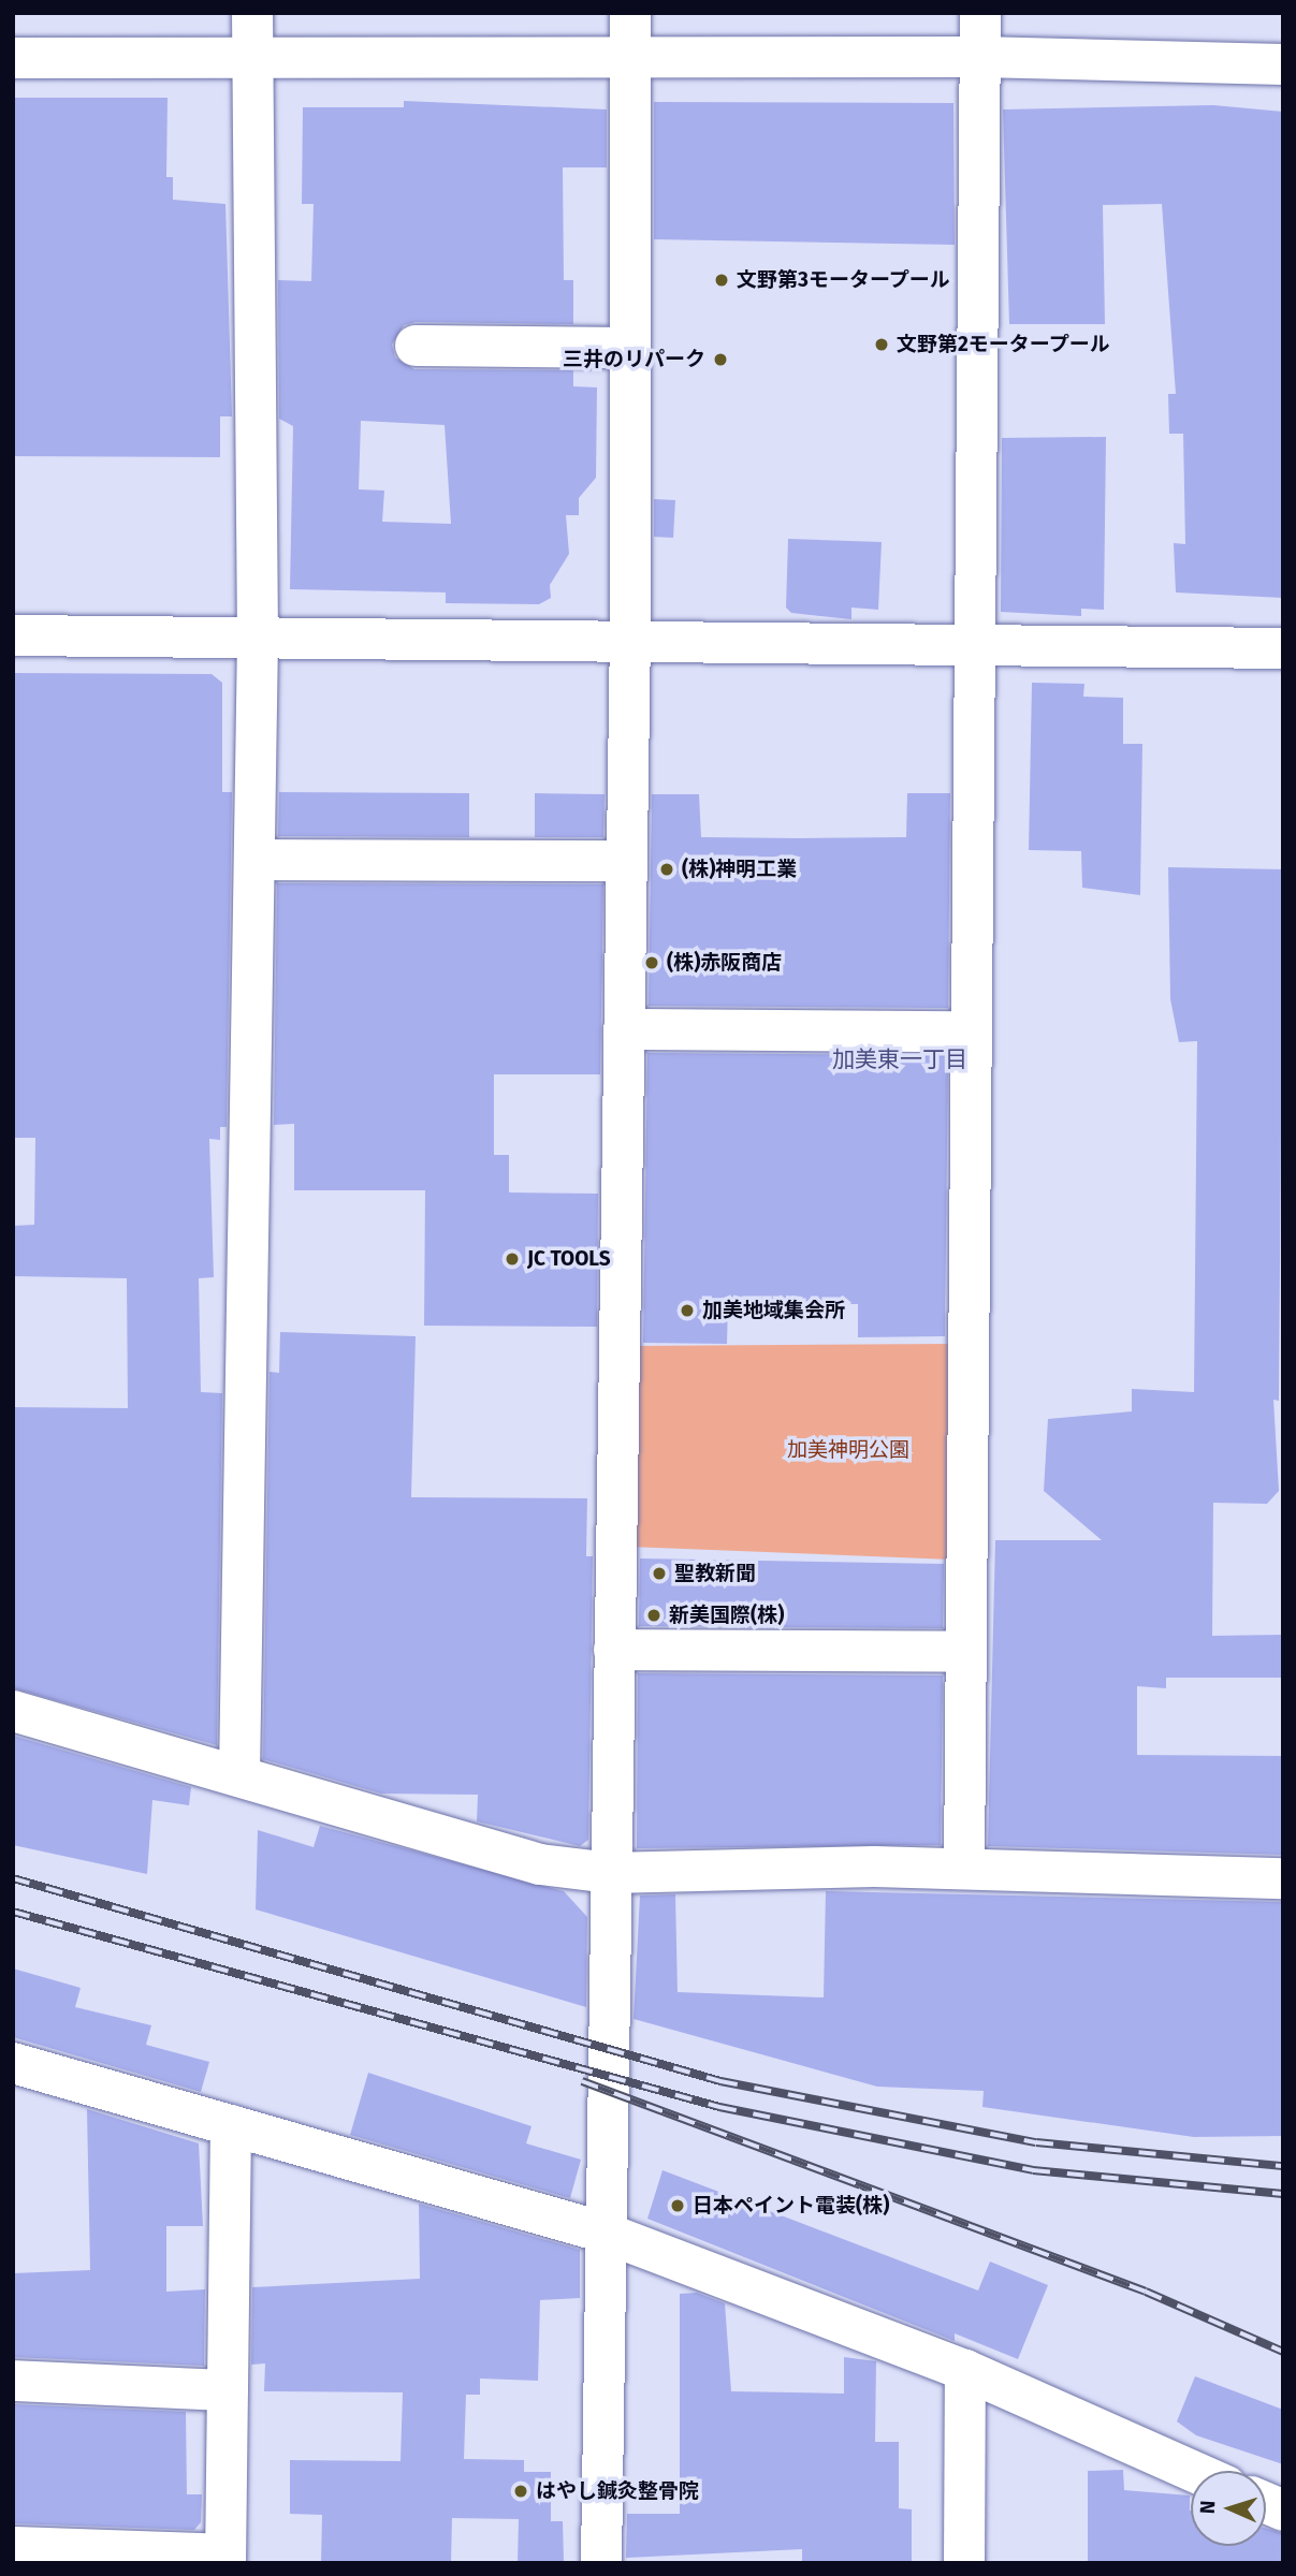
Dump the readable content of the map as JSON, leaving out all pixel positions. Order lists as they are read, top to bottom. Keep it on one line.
{"districts":["加美東一丁目"],"parks":["加美神明公園"],"places":["文野第3モータープール","文野第2モータープール","三井のリパーク","(株)神明工業","(株)赤阪商店","JC TOOLS","加美地域集会所","聖教新聞","新美国際(株)","日本ペイント電装(株)","はやし鍼灸整骨院"],"north":"left"}
